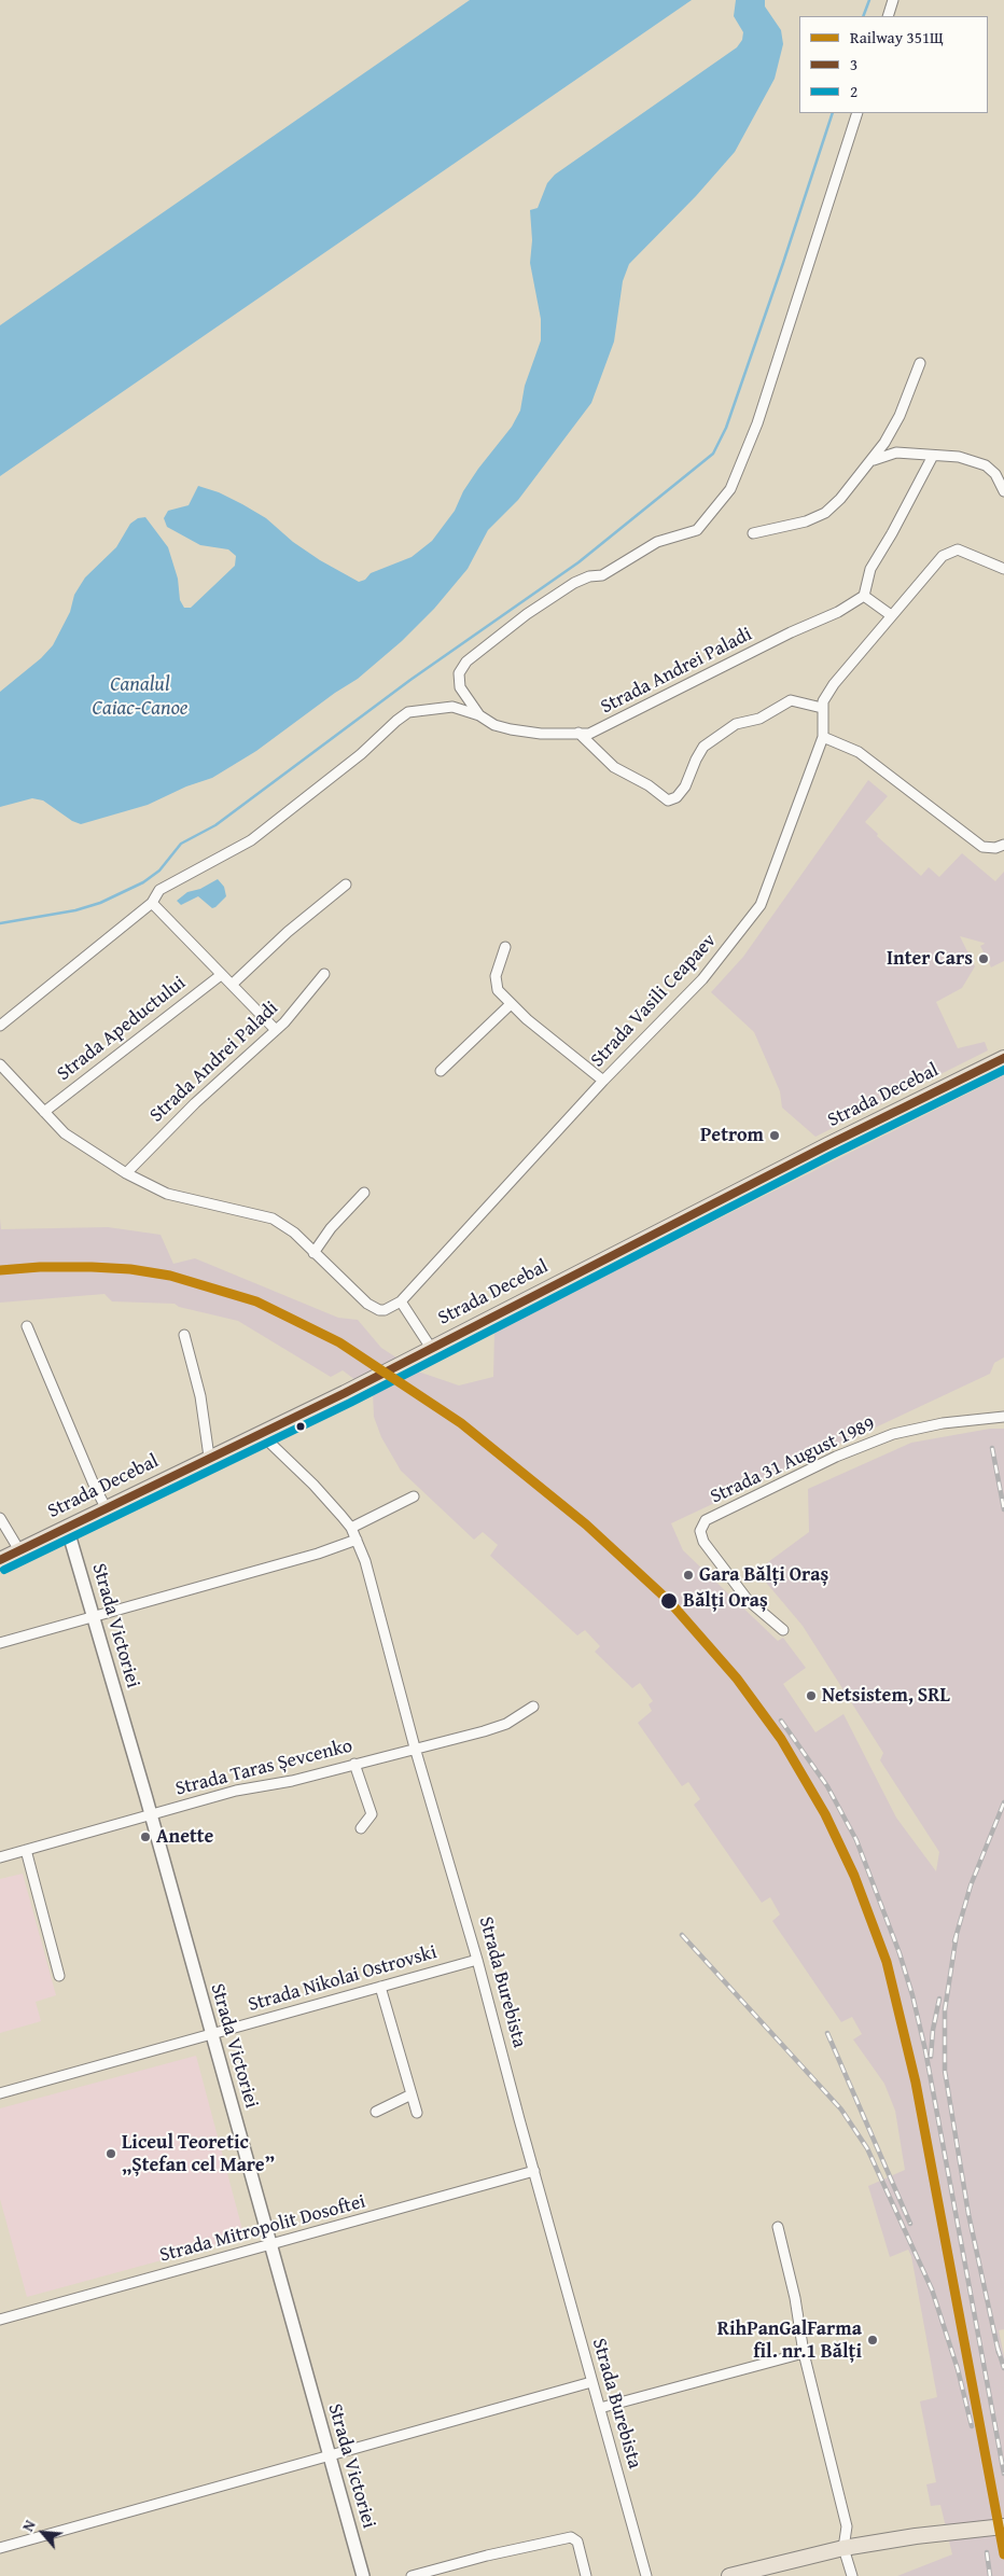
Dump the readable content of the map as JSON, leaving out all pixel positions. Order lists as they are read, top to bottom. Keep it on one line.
{"streets":{"main road":["Strada Decebal"],"street":["Strada Andrei Paladi","Strada Vasili Ceapaev","Strada Apeductului","Strada 31 August 1989","Strada Victoriei","Strada Taras Șevcenko","Strada Nikolai Ostrovski","Strada Burebista","Strada Mitropolit Dosoftei"]},"crossings":[["Strada Decebal","Strada Victoriei"],["Strada Decebal","Strada Burebista"],["Strada Victoriei","Strada Taras Șevcenko"],["Strada Victoriei","Strada Nikolai Ostrovski"],["Strada Victoriei","Strada Mitropolit Dosoftei"],["Strada Taras Șevcenko","Strada Burebista"],["Strada Nikolai Ostrovski","Strada Burebista"],["Strada Burebista","Strada Mitropolit Dosoftei"]],"water":["Canalul Caiac-Canoe"],"places":["Inter Cars","Petrom","Gara Bălți Oraș","Bălți Oraș","Netsistem, SRL","Anette","Liceul Teoretic „Ștefan cel Mare”","RihPanGalFarma fil. nr.1 Bălți"],"lines":["transit line 3","transit line 2","rail line 351Щ"],"legend":["Railway 351Щ","3","2"],"north":"top left"}
